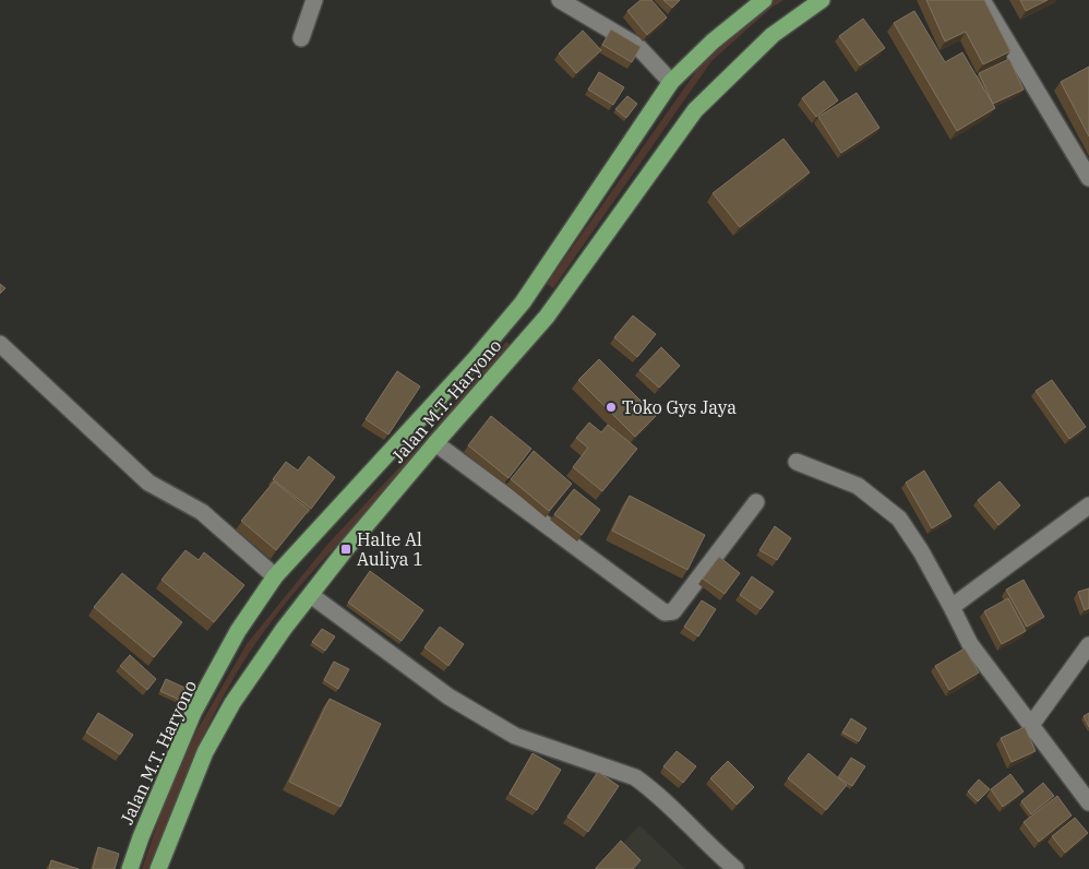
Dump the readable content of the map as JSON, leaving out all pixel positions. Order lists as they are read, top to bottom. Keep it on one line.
{"streets":{"highway":["Jalan M.T. Haryono"]},"places":{"other":["Toko Gys Jaya"],"transit":["Halte Al Auliya 1"]}}
